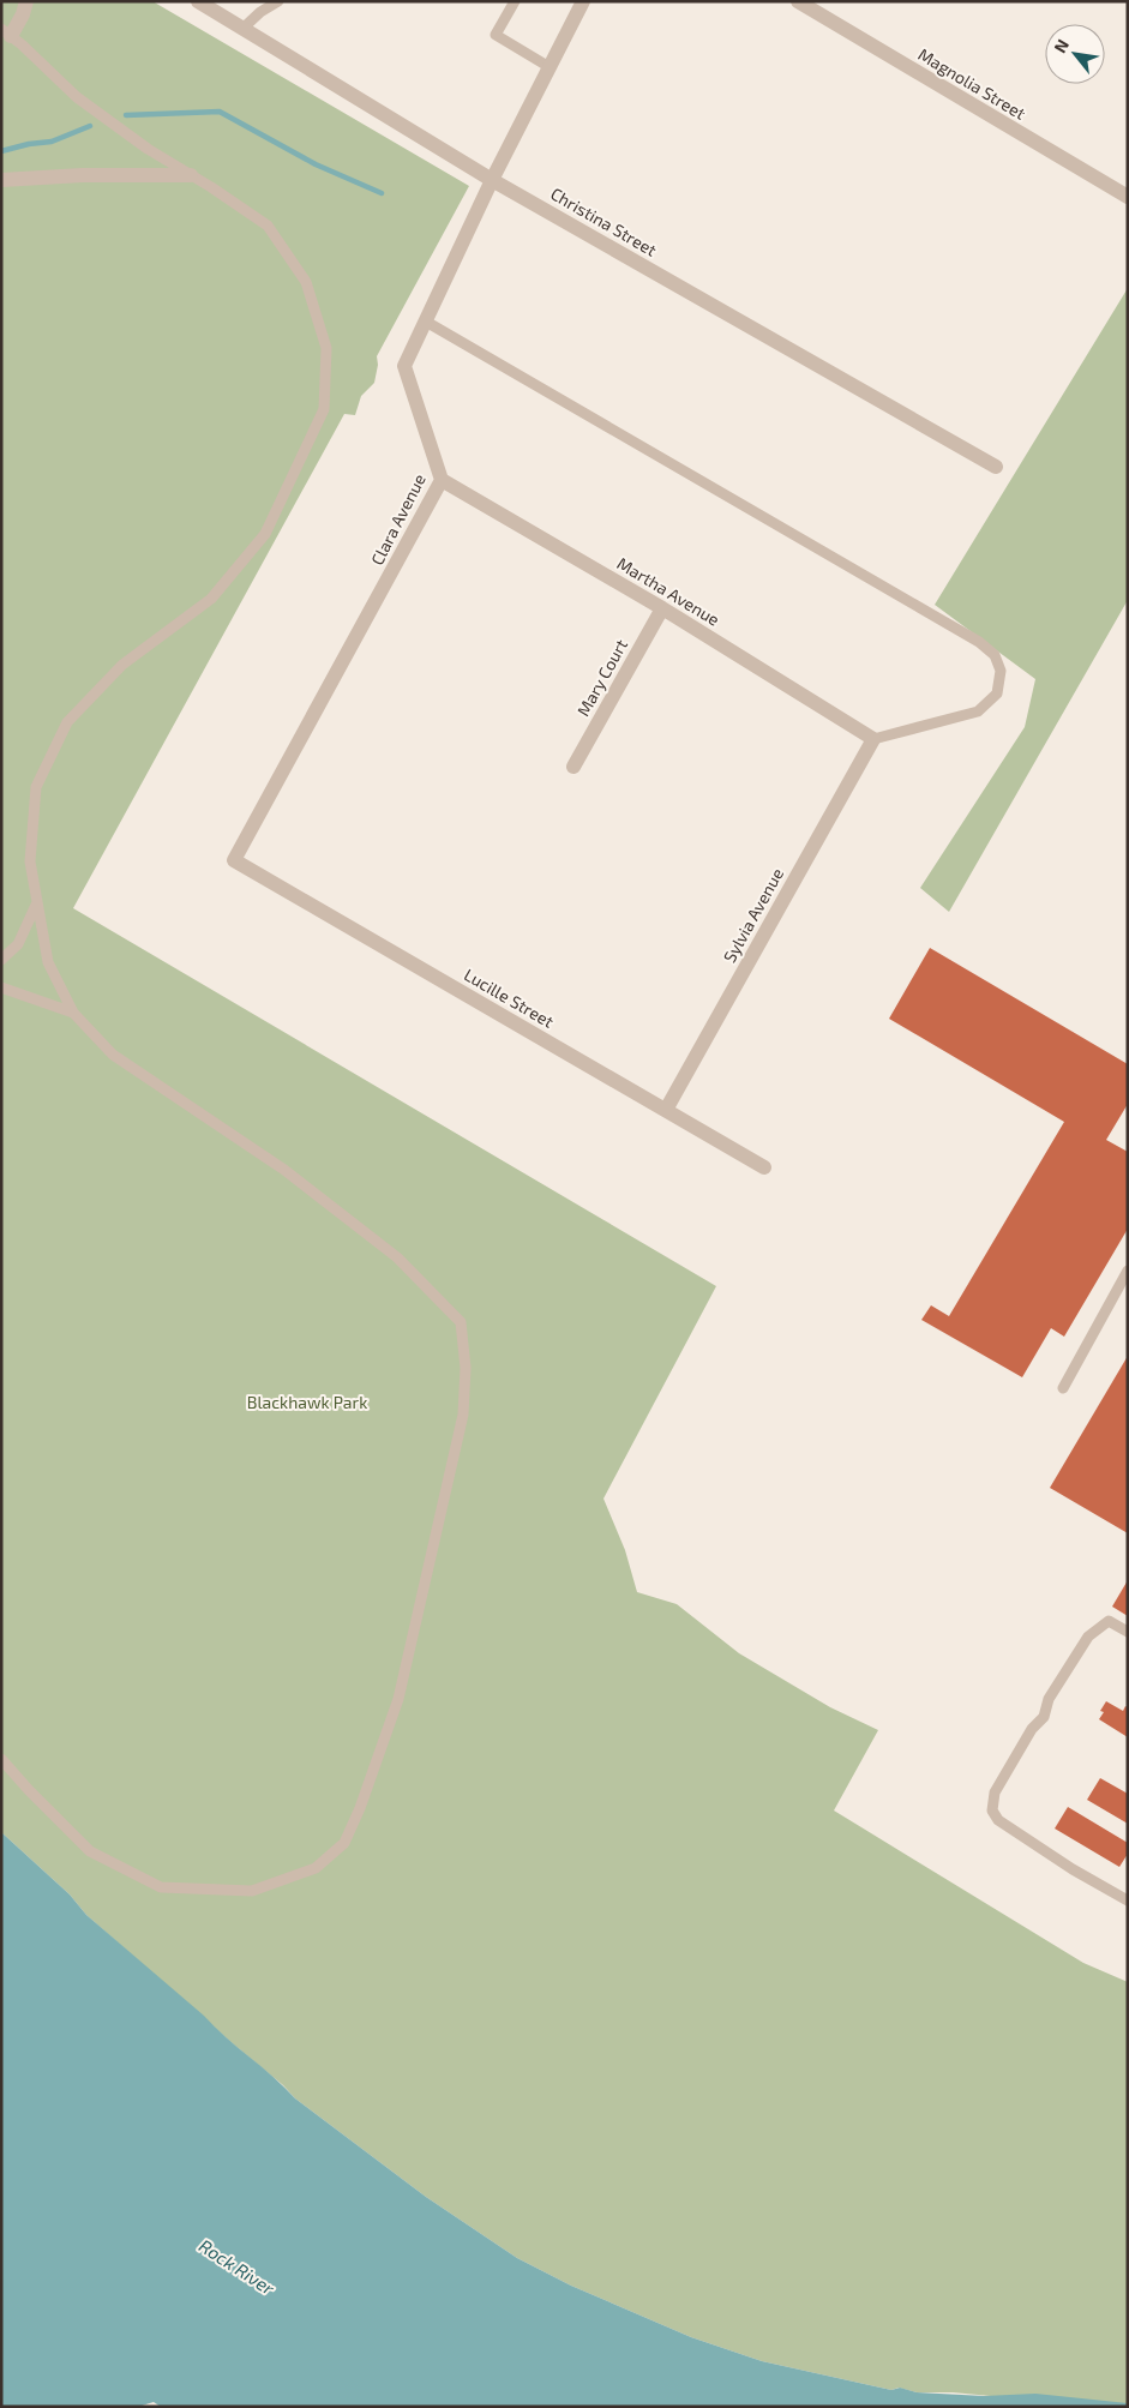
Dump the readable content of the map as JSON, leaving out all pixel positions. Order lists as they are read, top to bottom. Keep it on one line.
{"streets":{"street":["Magnolia Street","Christina Street","Clara Avenue","Martha Avenue","Mary Court","Sylvia Avenue","Lucille Street"]},"crossings":[["Christina Street","Clara Avenue"],["Clara Avenue","Martha Avenue"],["Clara Avenue","Lucille Street"],["Martha Avenue","Mary Court"],["Martha Avenue","Sylvia Avenue"],["Sylvia Avenue","Lucille Street"]],"water":["Rock River"],"parks":["Blackhawk Park"],"north":"top left"}
